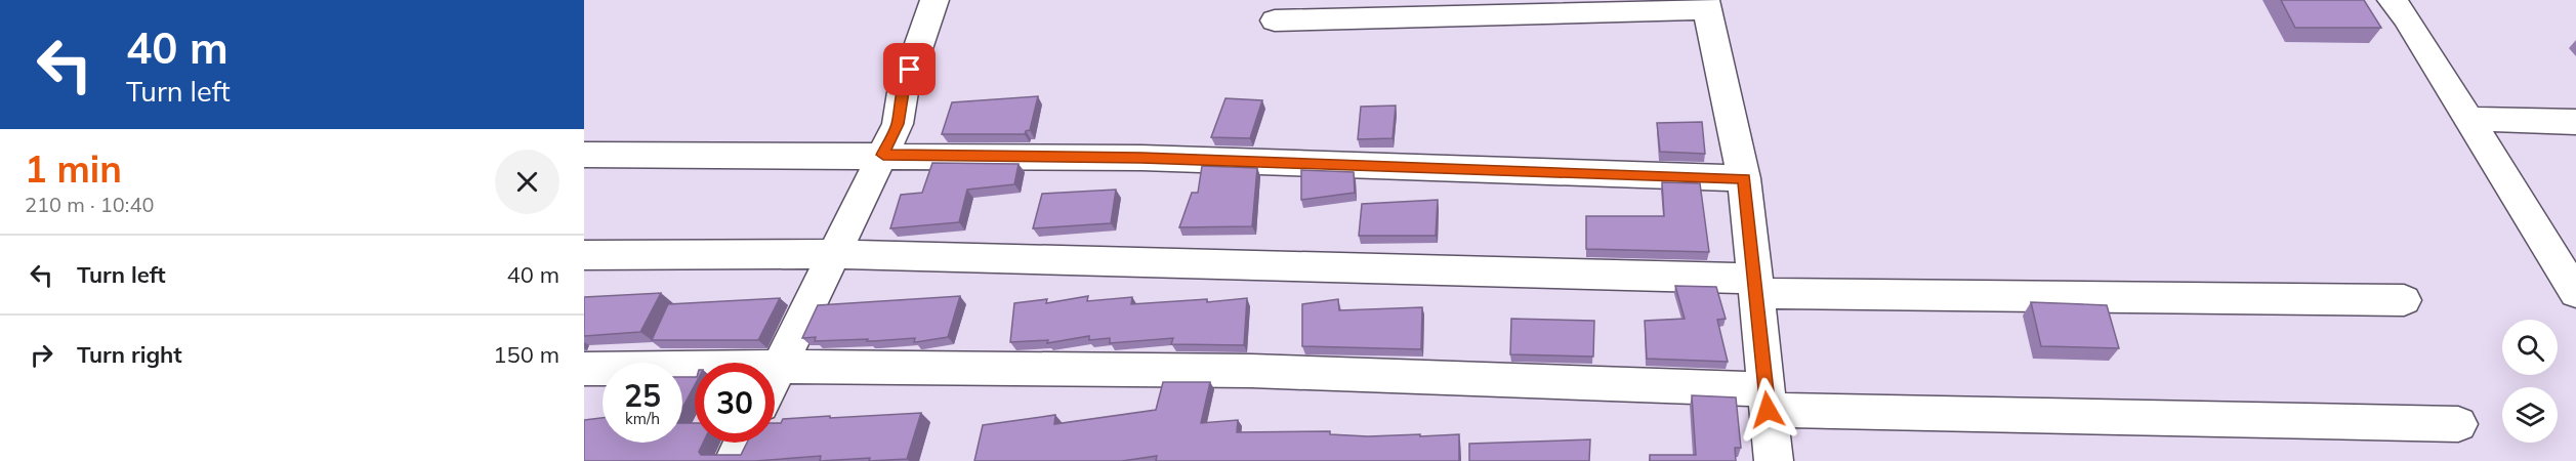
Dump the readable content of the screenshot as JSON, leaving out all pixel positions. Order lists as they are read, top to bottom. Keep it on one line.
{"page":{"turn":["40 m","Turn left"],"heading":["1 min","210 m · 10:40"],"list":[{"name":"Turn left","value":"40 m"},{"name":"Turn right","value":"150 m"}],"speed":"25 km/h","limit":"30"}}
